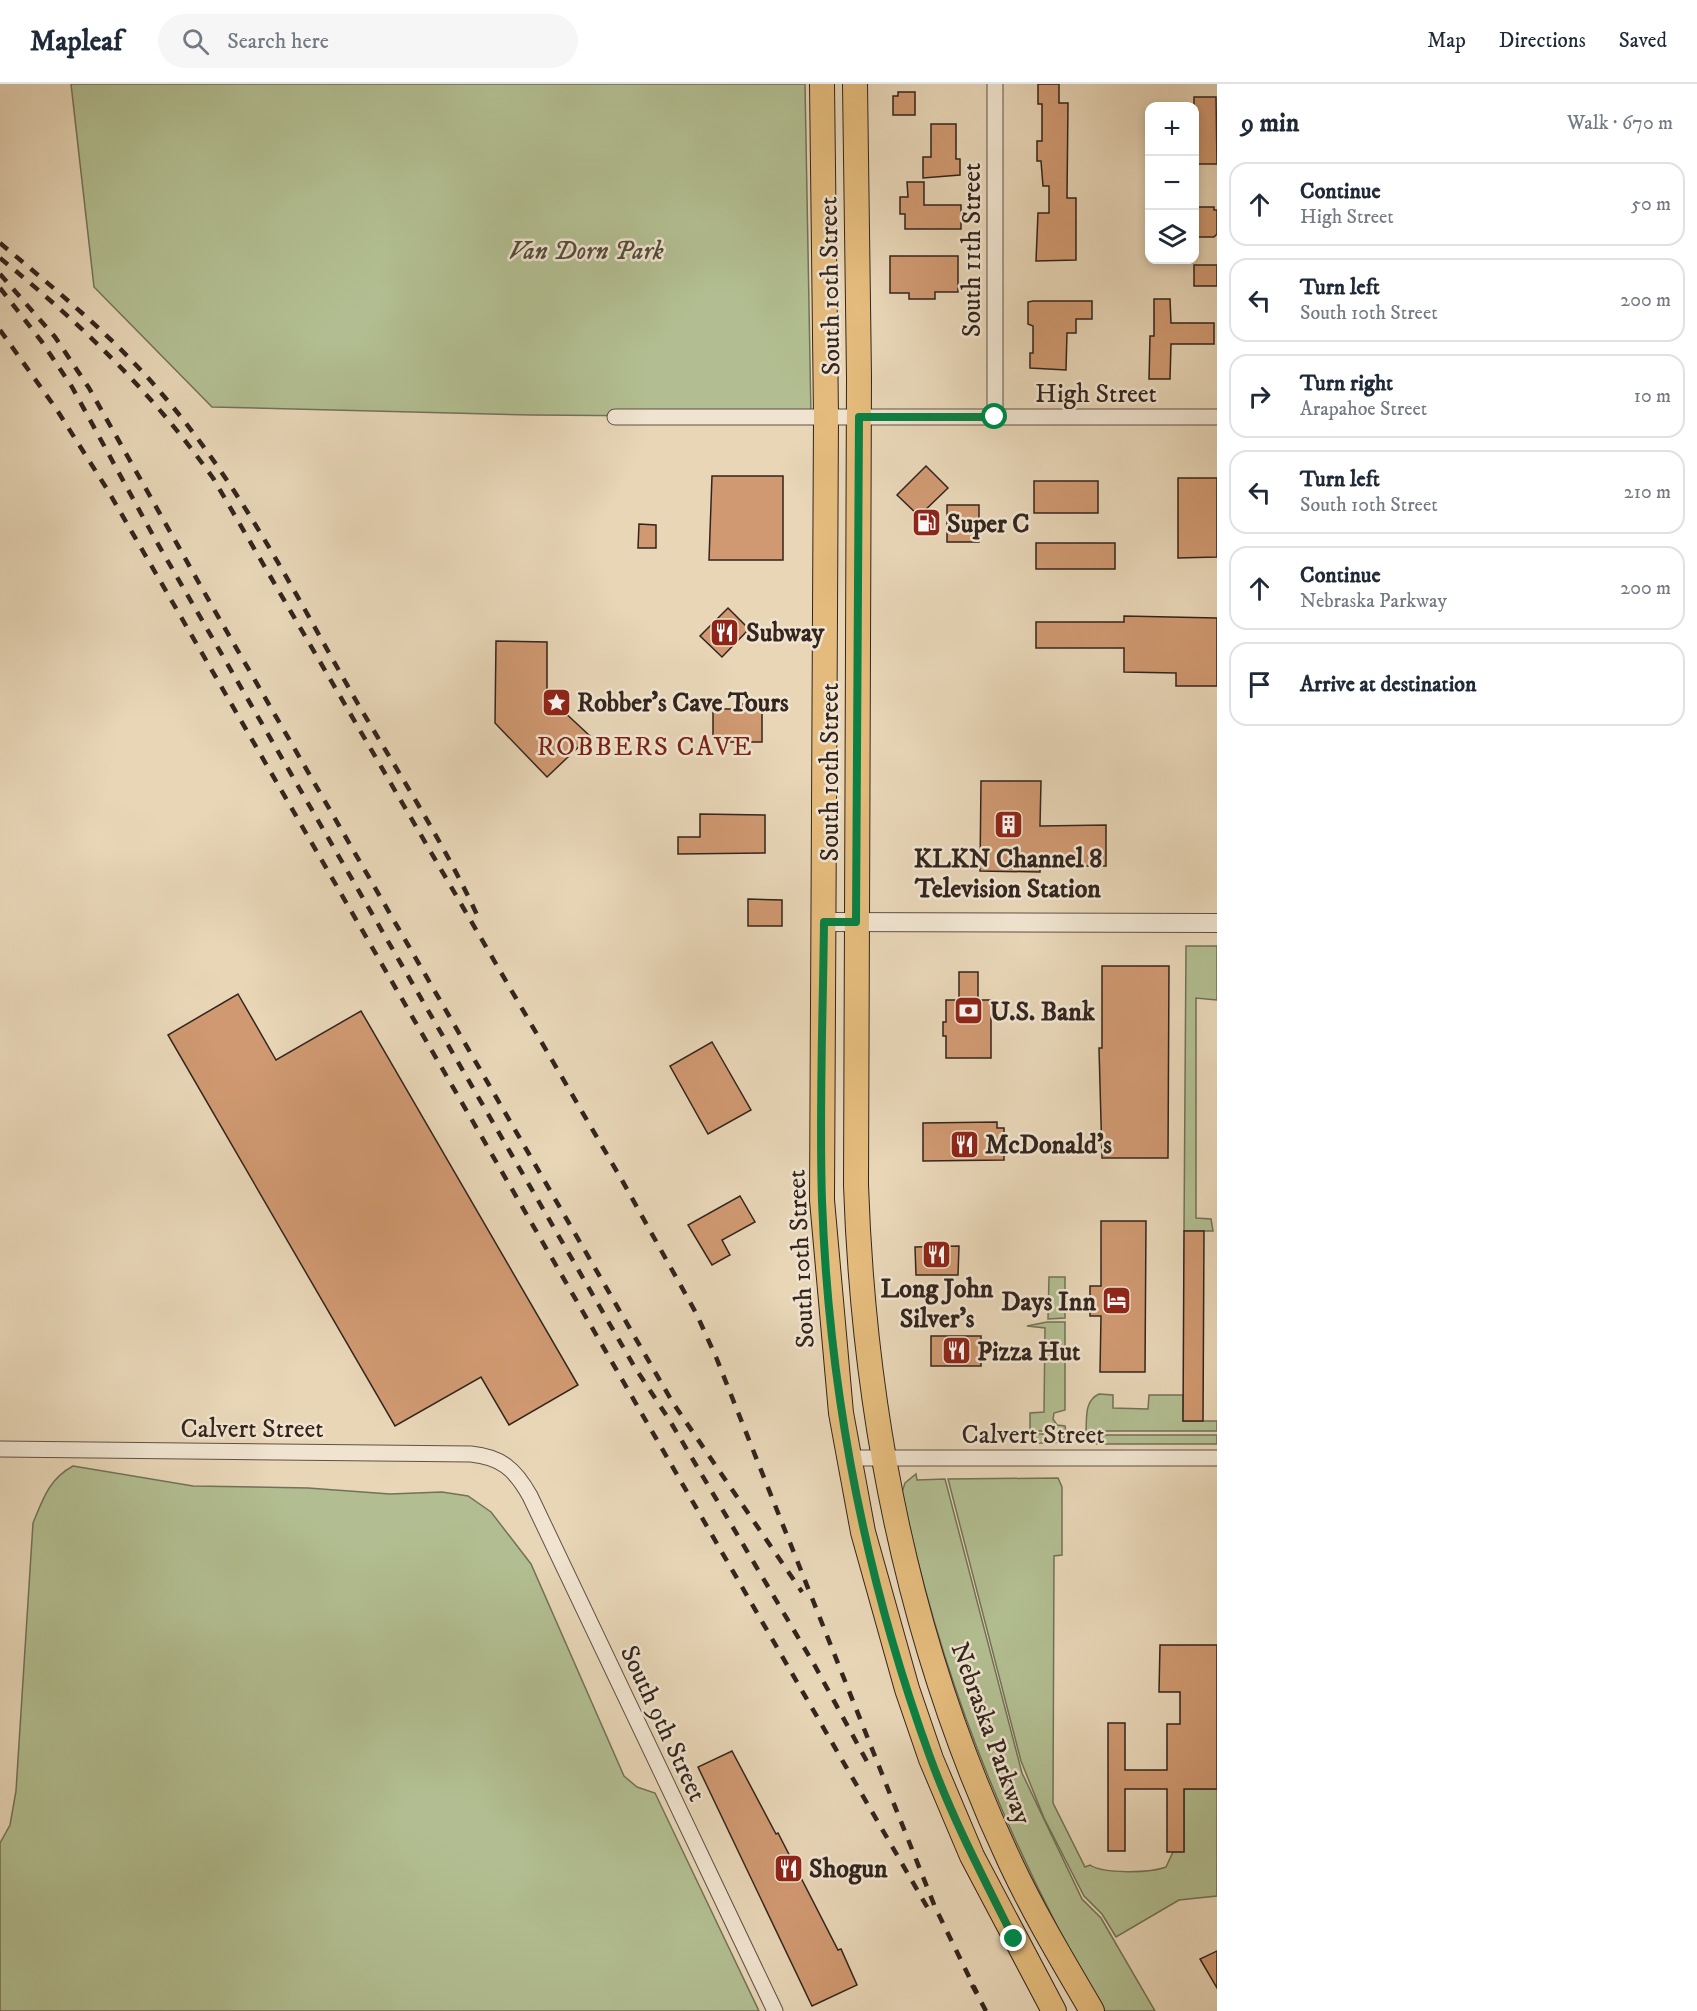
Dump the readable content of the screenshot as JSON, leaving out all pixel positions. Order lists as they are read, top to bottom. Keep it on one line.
{"streets":{"main road":["South 10th Street","Nebraska Parkway"],"street":["South 11th Street","High Street","Calvert Street","South 9th Street"]},"crossings":[["South 11th Street","High Street"],["South 10th Street","High Street"],["South 10th Street","Calvert Street"],["South 10th Street","Nebraska Parkway"],["Calvert Street","South 9th Street"],["Calvert Street","Nebraska Parkway"]],"districts":["ROBBERS CAVE"],"parks":["Van Dorn Park"],"places":{"fuel station":["Super C"],"restaurant":["Subway","McDonald's","Long John Silver's","Pizza Hut","Shogun"],"place":["Robber's Cave Tours"],"building":["KLKN Channel 8 Television Station"],"bank":["U.S. Bank"],"hotel":["Days Inn"]},"page":{"header":"Mapleaf","search":"Search here","nav":["Map","Directions","Saved"],"heading":["9 min","Walk · 670 m"],"map_buttons":["+","−"],"list":[["Continue","High Street","50 m"],["Turn left","South 10th Street","200 m"],["Turn right","Arapahoe Street","10 m"],["Turn left","South 10th Street","210 m"],["Continue","Nebraska Parkway","200 m"],"Arrive at destination"]}}
